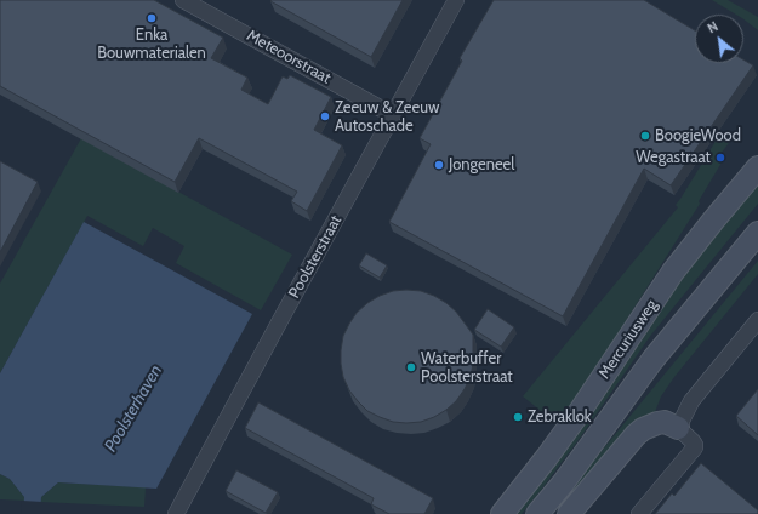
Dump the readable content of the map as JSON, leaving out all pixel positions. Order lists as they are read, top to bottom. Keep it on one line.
{"streets":{"main road":["Mercuriusweg"],"street":["Meteoorstraat","Poolsterstraat"]},"crossings":[["Meteoorstraat","Poolsterstraat"]],"water":["Poolsterhaven"],"places":["Enka Bouwmaterialen","Zeeuw & Zeeuw Autoschade","BoogieWood","Wegastraat","Jongeneel","Waterbuffer Poolsterstraat","Zebraklok"],"north":"top left"}
